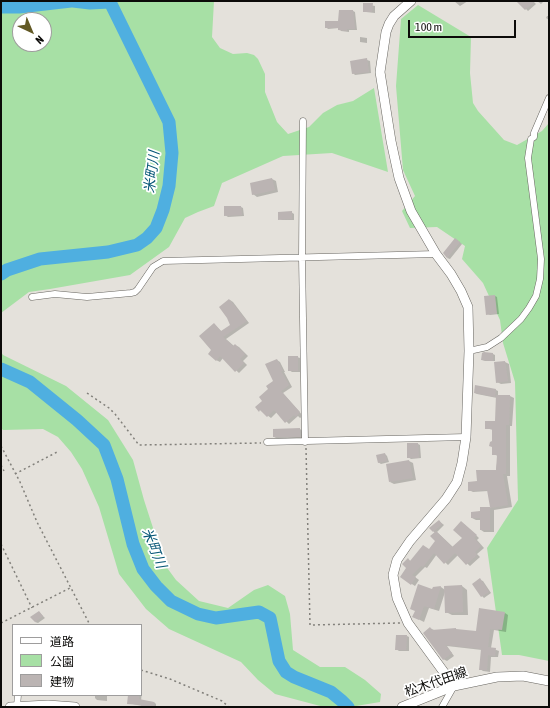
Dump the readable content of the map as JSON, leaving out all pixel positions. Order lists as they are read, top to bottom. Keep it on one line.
{"streets":{"street":["松木代田線"]},"water":["米町川"],"legend":["道路","公園","建物"],"scale_bar":"100 m","north":"bottom right"}
